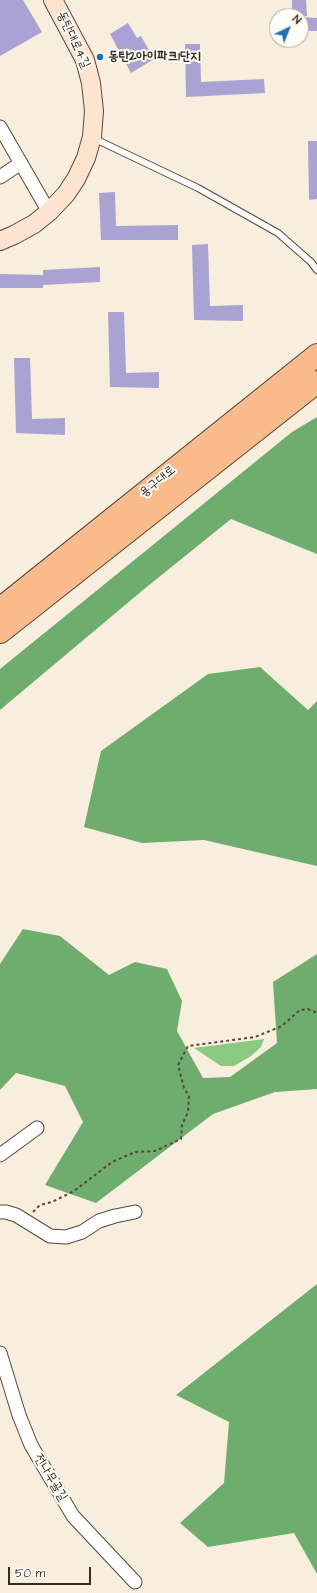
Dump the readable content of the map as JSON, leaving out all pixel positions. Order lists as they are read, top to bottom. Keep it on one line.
{"streets":{"highway":["용구대로"],"street":["동탄대로4길","전나무골길"]},"places":["동탄2아이파크1단지"],"scale_bar":"50 m","north":"top right"}
